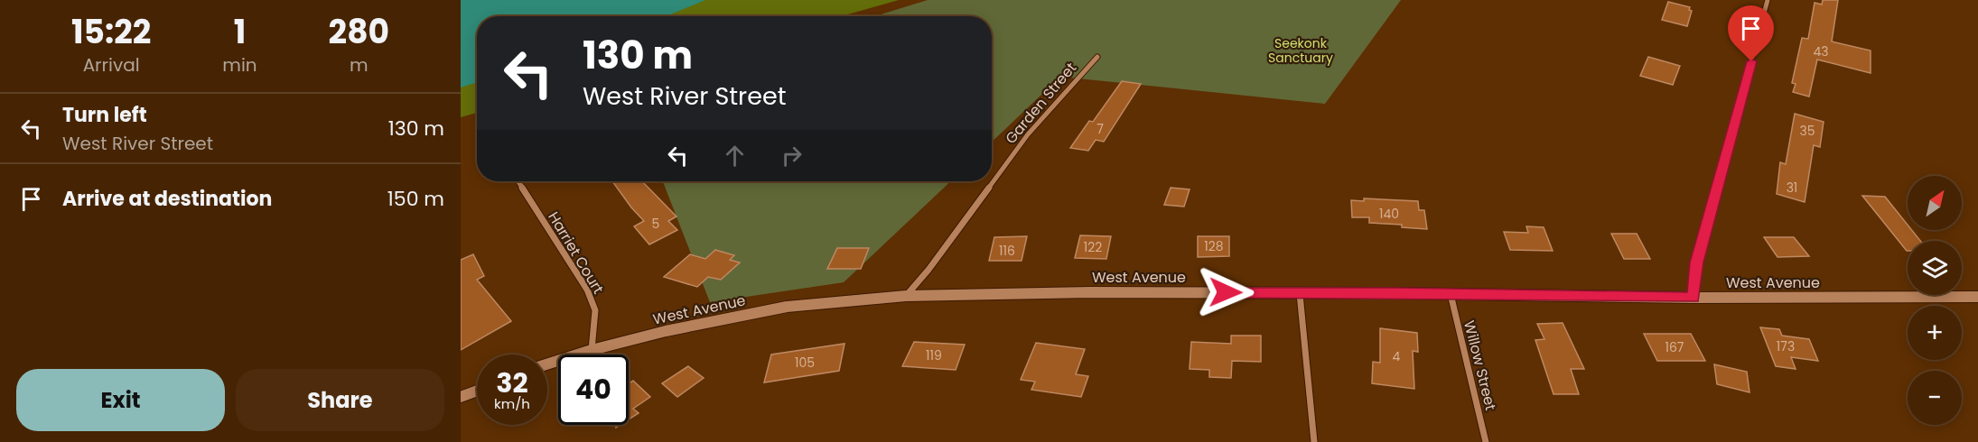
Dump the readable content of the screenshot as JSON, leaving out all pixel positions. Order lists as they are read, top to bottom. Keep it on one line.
{"streets":{"street":["Garden Street","Harriet Court","West Avenue","Willow Street"]},"crossings":[["Garden Street","West Avenue"],["Harriet Court","West Avenue"],["West Avenue","Willow Street"]],"parks":["Seekonk Sanctuary"],"house_numbers":["43","7","35","31","140","5","128","122","116","173","167","119","4","105"],"north":"top right","page":{"eta":["15:22","Arrival","1","min","280","m"],"turn":["130 m","West River Street"],"list":[{"name":"Turn left","note":"West River Street","value":"130 m"},{"name":"Arrive at destination","value":"150 m"}],"map_buttons":["+","−"],"speed":"32 km/h","limit":"40","buttons":["Exit","Share"]}}
